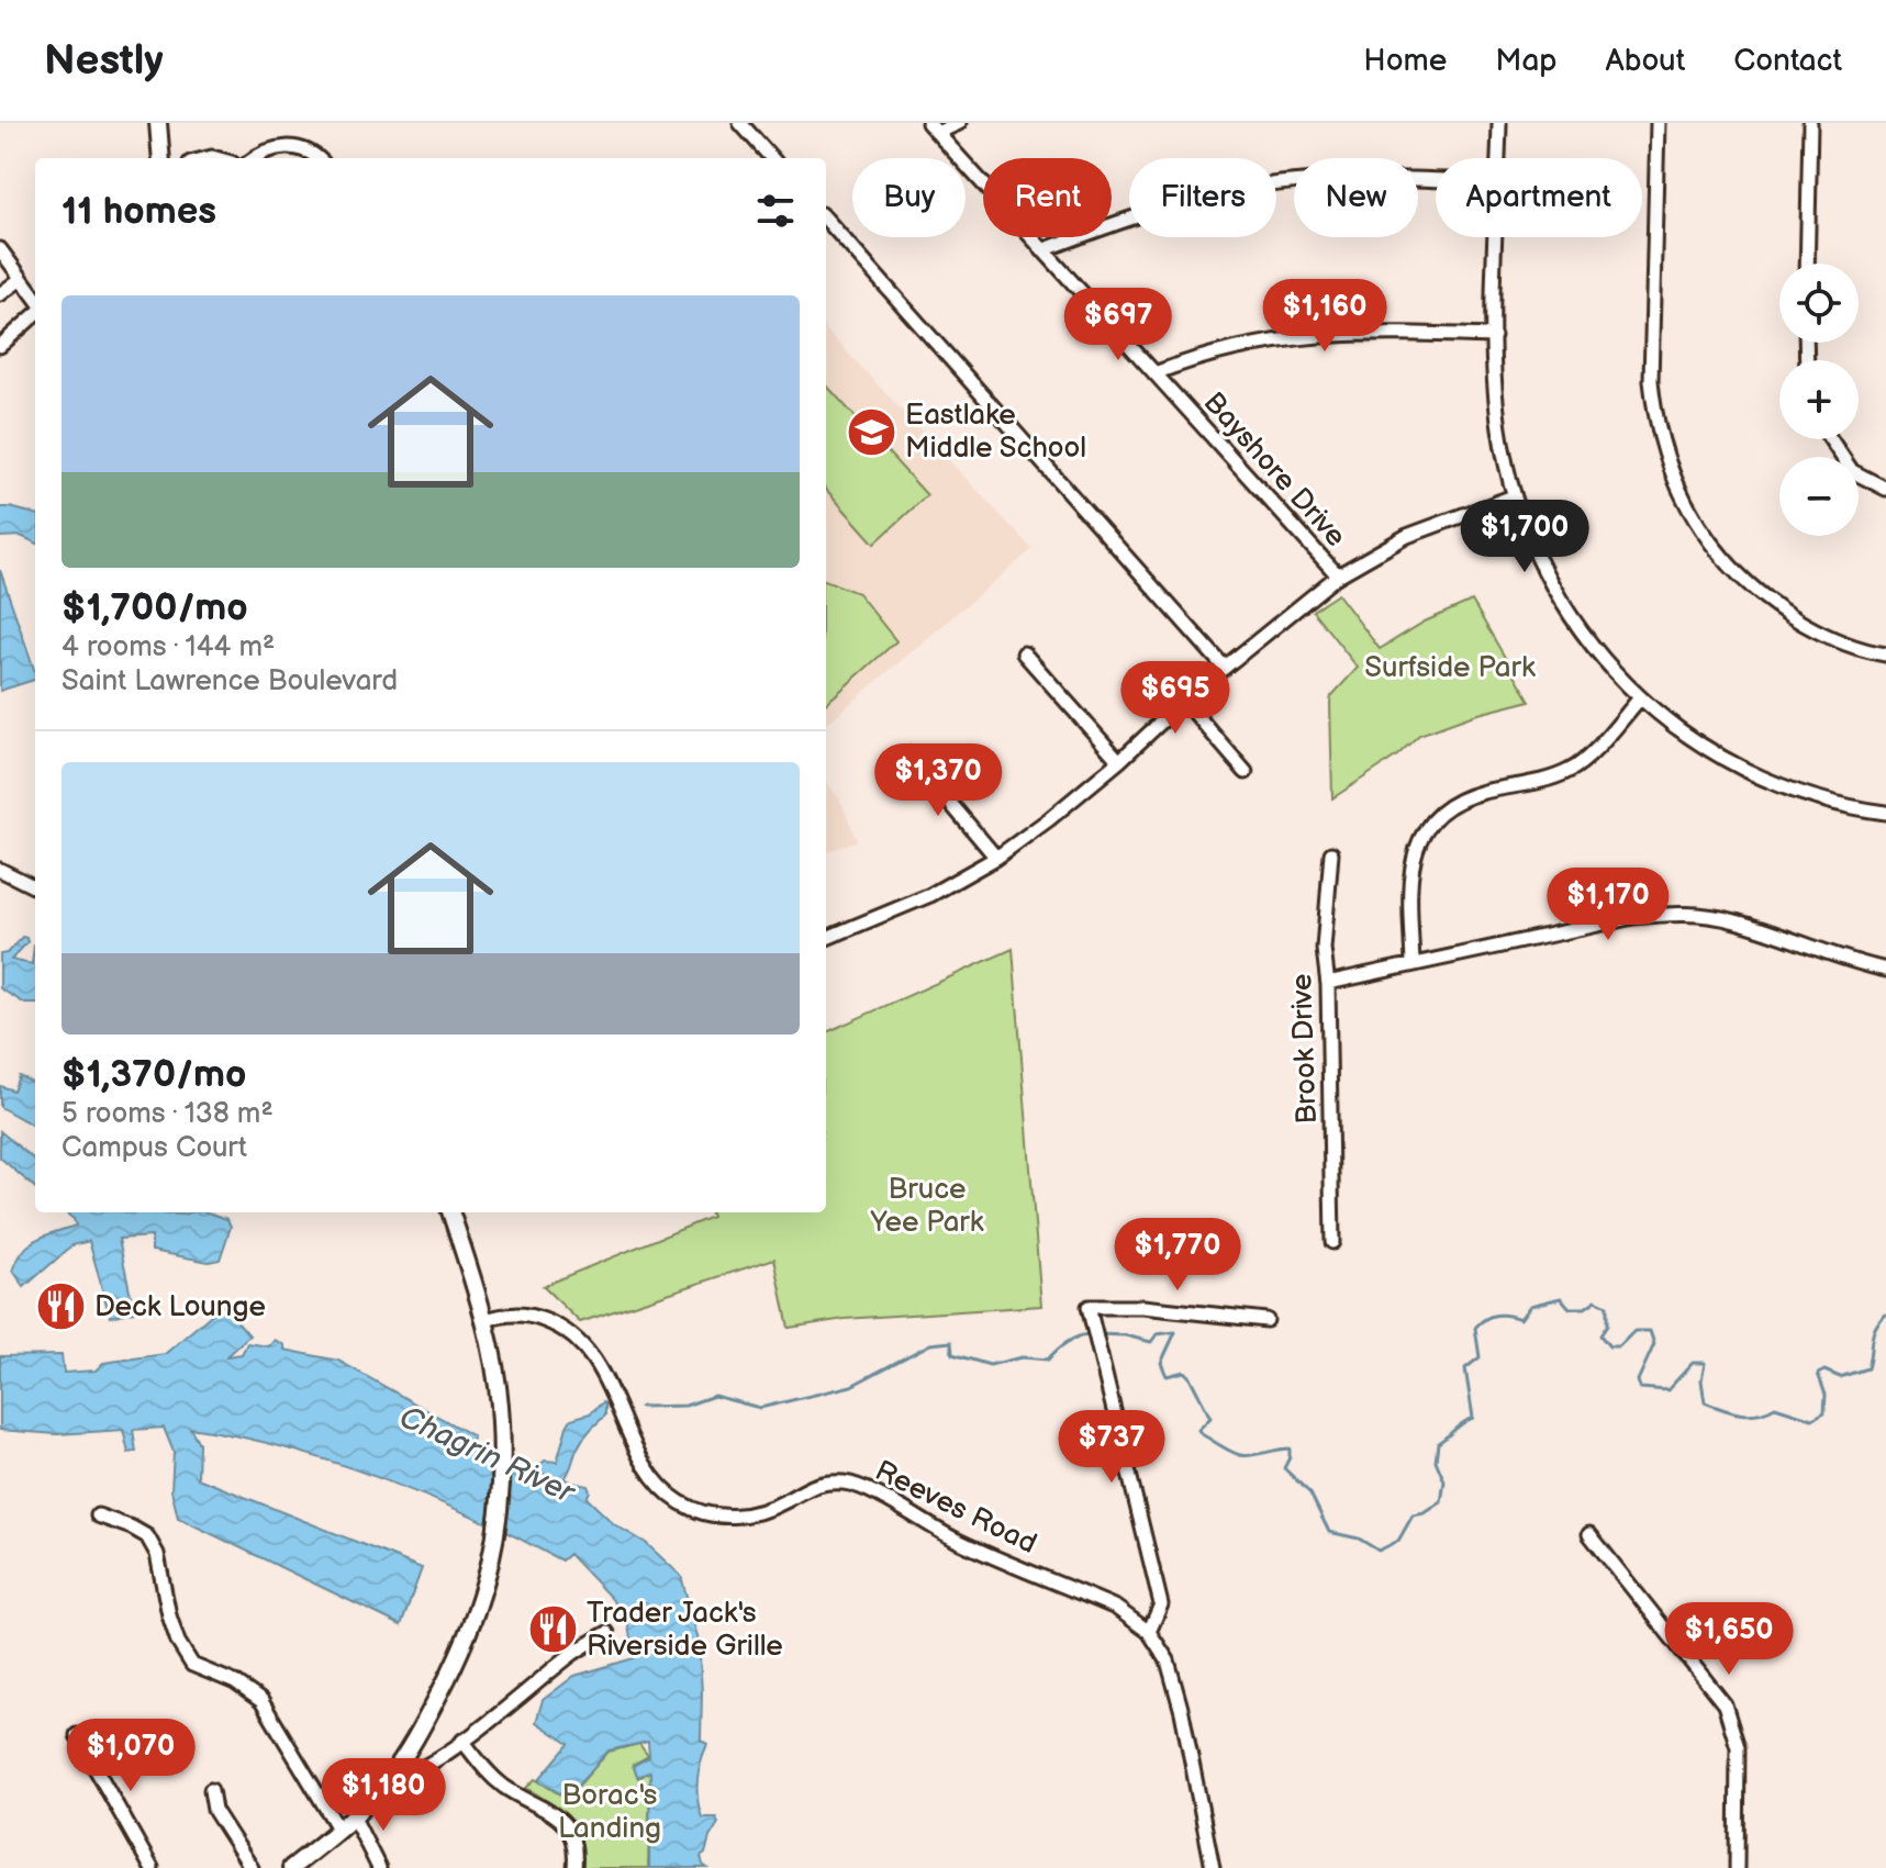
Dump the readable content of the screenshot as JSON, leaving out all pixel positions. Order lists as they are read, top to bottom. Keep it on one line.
{"streets":{"street":["Bayshore Drive","Brook Drive","Reeves Road"]},"water":["Chagrin River"],"parks":["Surfside Park","Bruce Yee Park","Borac's Landing"],"places":{"school or university":["Eastlake Middle School"],"restaurant":["Deck Lounge","Trader Jack's Riverside Grille"]},"page":{"header":"Nestly","nav":["Home","Map","About","Contact"],"chip":["Buy","Rent","Filters","New","Apartment"],"heading":"11 homes","map_buttons":["+","−"],"list":[{"name":"$1,700/mo","note":"4 rooms · 144 m² · Saint Lawrence Boulevard"},{"name":"$1,370/mo","note":"5 rooms · 138 m² · Campus Court"}],"price":["$1,160","$697","$1,700","$695","$1,370","$1,170","$1,770","$737","$1,650","$1,070","$1,180"]}}
